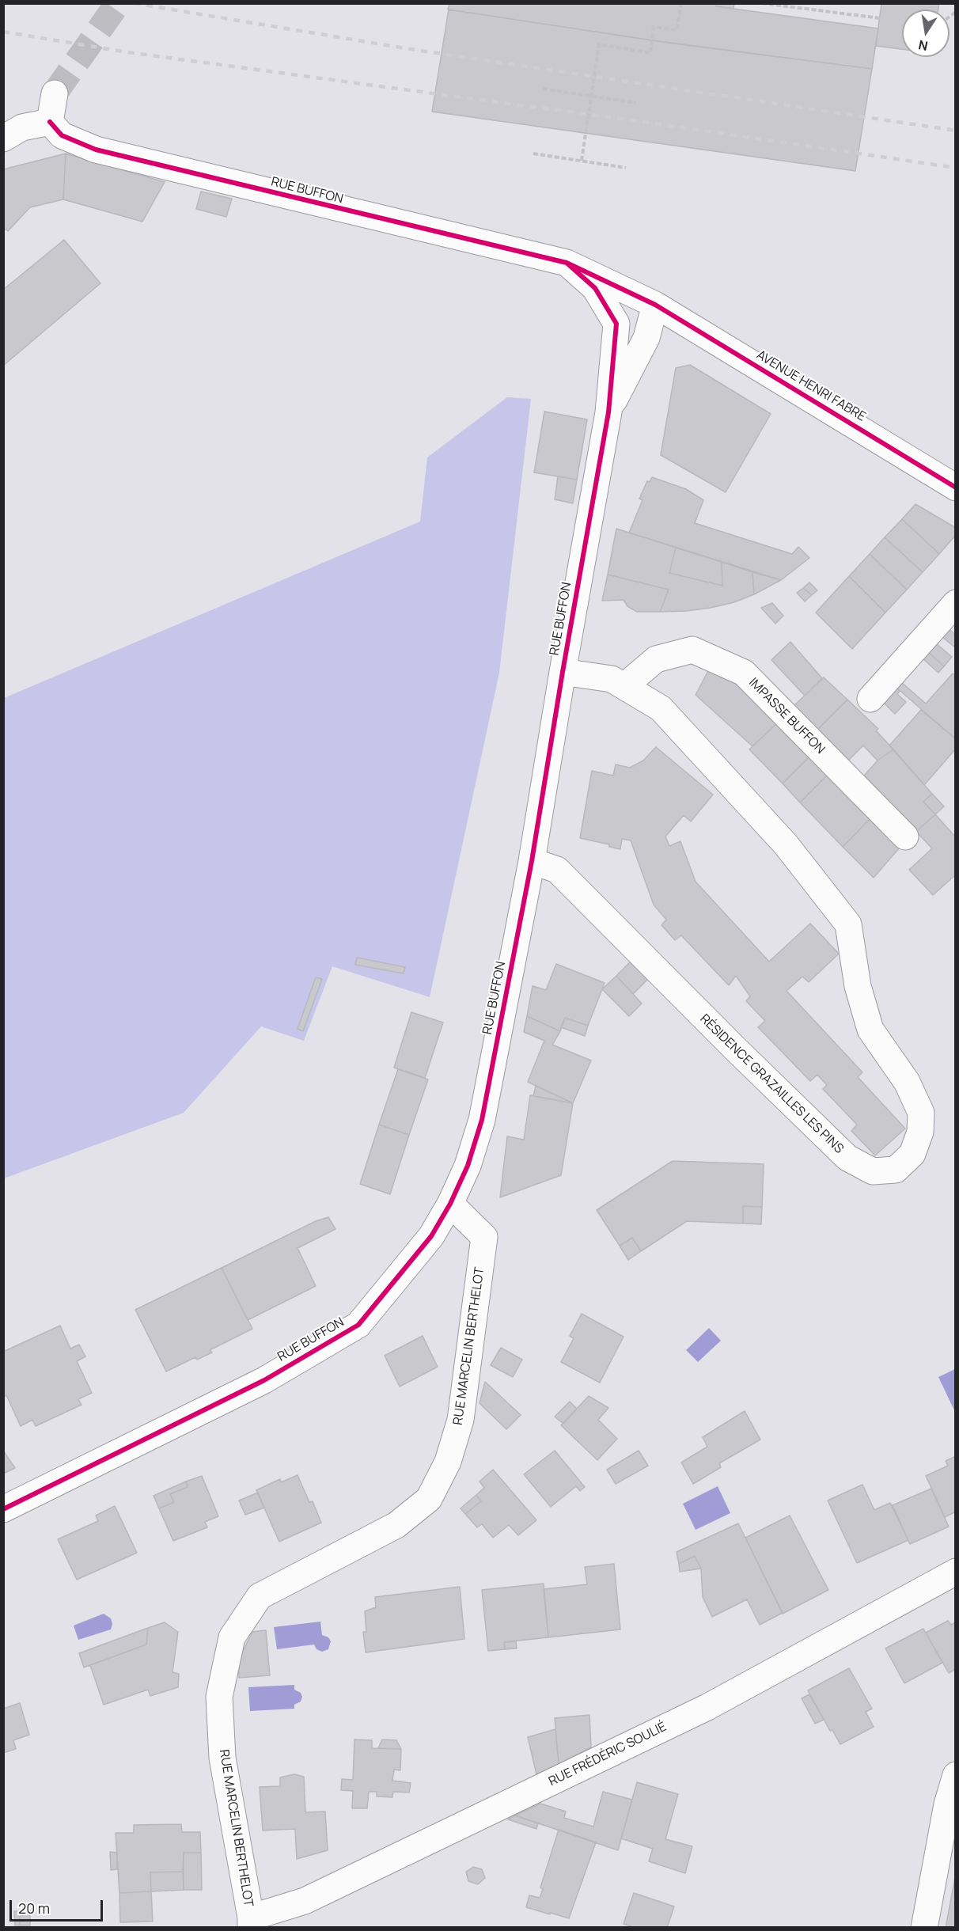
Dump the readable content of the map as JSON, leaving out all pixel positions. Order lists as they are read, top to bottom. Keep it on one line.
{"streets":{"street":["RUE BUFFON","AVENUE HENRI FABRE","IMPASSE BUFFON","RÉSIDENCE GRAZAILLES LES PINS","RUE MARCELIN BERTHELOT","RUE FRÉDÉRIC SOULIÉ"]},"crossings":[["RUE BUFFON","AVENUE HENRI FABRE"],["RUE BUFFON","RÉSIDENCE GRAZAILLES LES PINS"],["RUE BUFFON","RUE MARCELIN BERTHELOT"],["IMPASSE BUFFON","RÉSIDENCE GRAZAILLES LES PINS"],["RUE MARCELIN BERTHELOT","RUE FRÉDÉRIC SOULIÉ"]],"scale_bar":"20 m","north":"bottom"}
